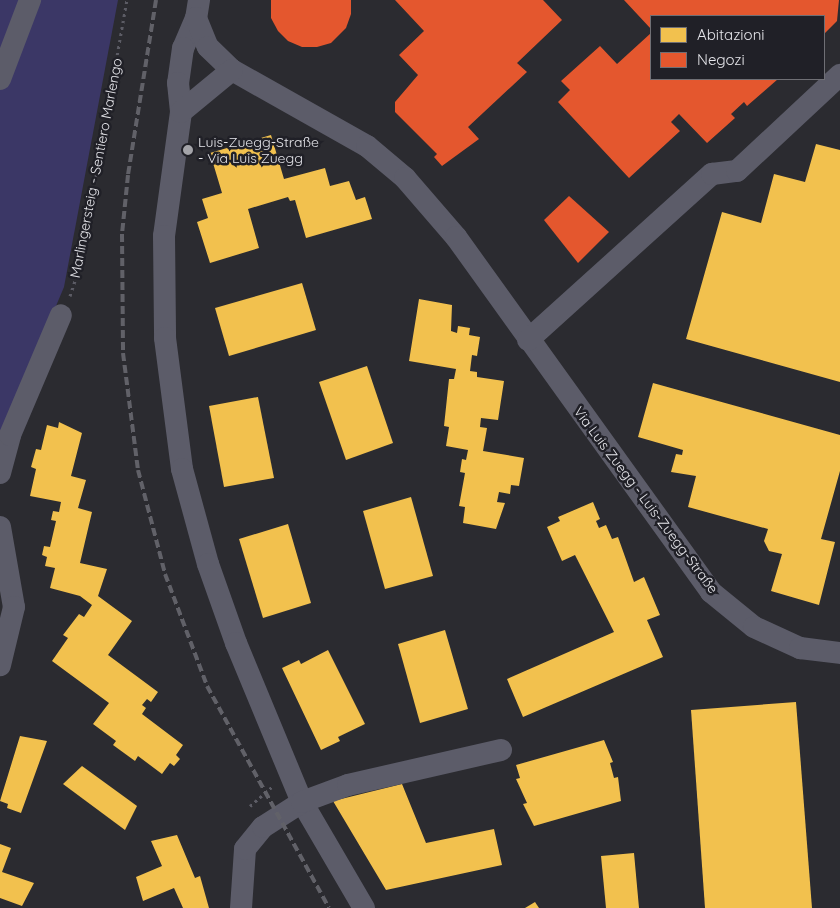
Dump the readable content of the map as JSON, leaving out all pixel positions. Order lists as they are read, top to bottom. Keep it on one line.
{"streets":{"street":["Via Luis Zuegg - Luis-Zuegg-Straße"],"path":["Marlingersteig - Sentiero Marlengo"]},"places":["Luis-Zuegg-Straße - Via Luis Zuegg"],"legend":["Abitazioni","Negozi"]}
